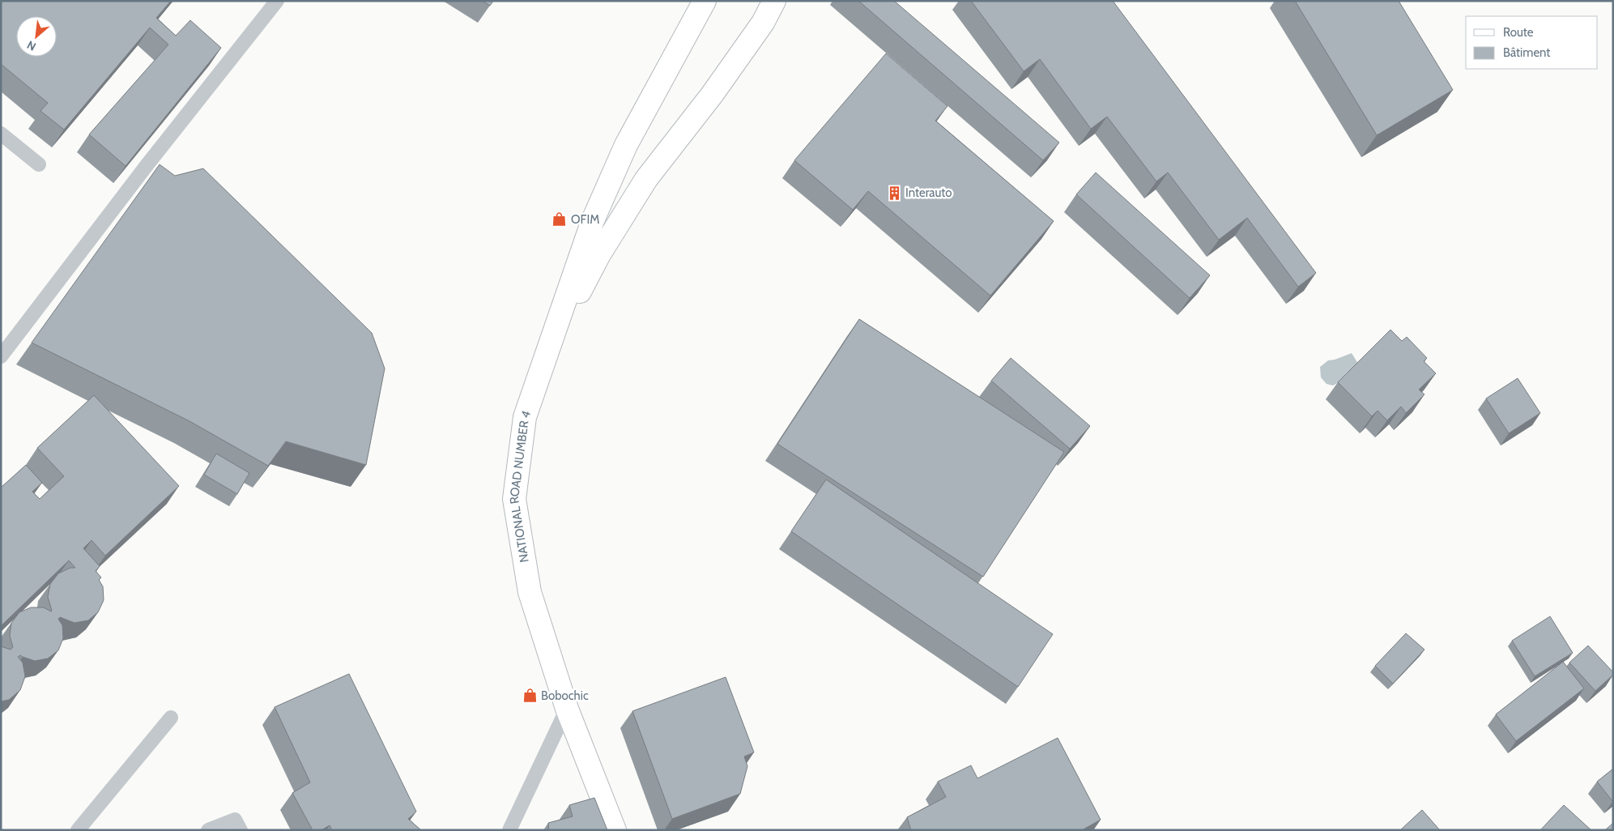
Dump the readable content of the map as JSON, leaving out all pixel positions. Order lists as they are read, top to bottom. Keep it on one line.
{"streets":{"main road":["NATIONAL ROAD NUMBER 4"]},"places":{"building":["Interauto"],"shop":["OFIM","Bobochic"]},"legend":["Route","Bâtiment"],"north":"bottom left"}
